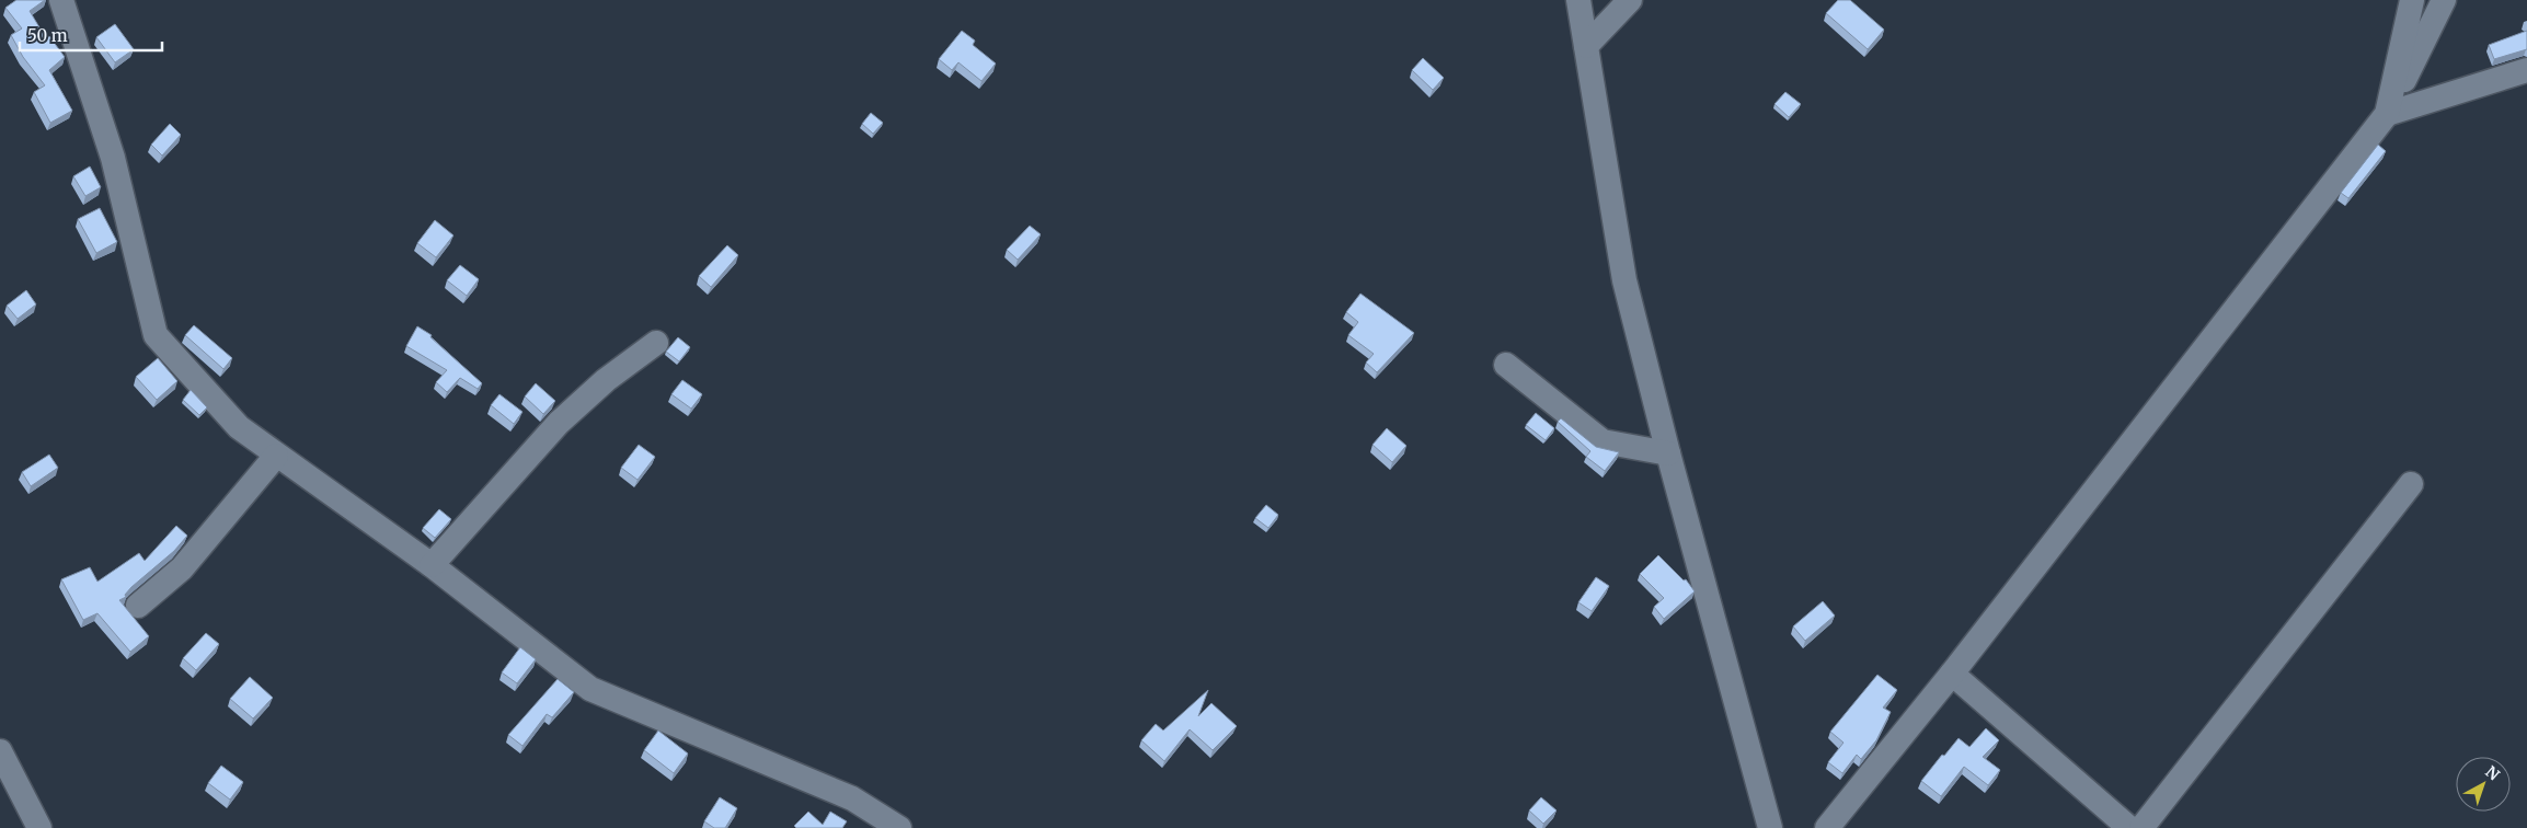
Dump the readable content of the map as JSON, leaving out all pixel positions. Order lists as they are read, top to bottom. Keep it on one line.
{"scale_bar":"50 m","north":"top right"}
